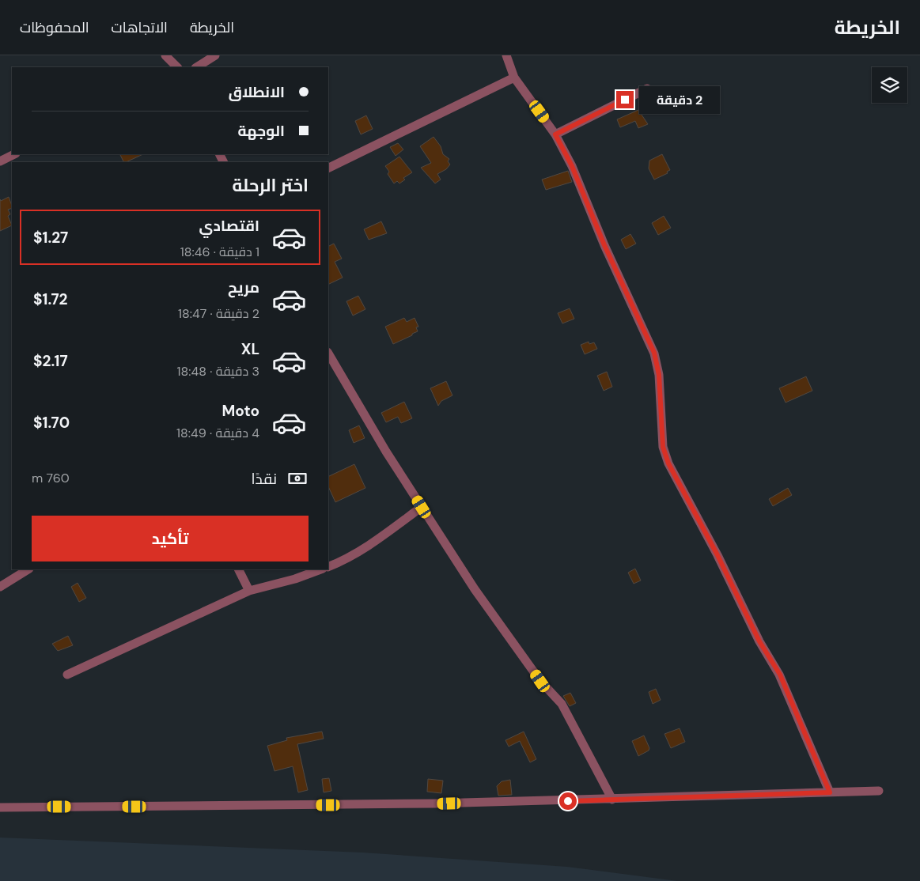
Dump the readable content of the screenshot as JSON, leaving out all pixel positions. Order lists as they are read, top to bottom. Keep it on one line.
{"page":{"header":"الخريطة","nav":["الخريطة","الاتجاهات","المحفوظات"],"banner":["الانطلاق","الوجهة"],"bubble":"2 دقيقة","heading":"اختر الرحلة","list":[{"name":"اقتصادي","note":"1 دقيقة · 18:46","value":"$1.27"},{"name":"مريح","note":"2 دقيقة · 18:47","value":"$1.72"},{"name":"XL","note":"3 دقيقة · 18:48","value":"$2.17"},{"name":"Moto","note":"4 دقيقة · 18:49","value":"$1.70"}],"pay":["نقدًا","760 m"],"buttons":"تأكيد"}}
